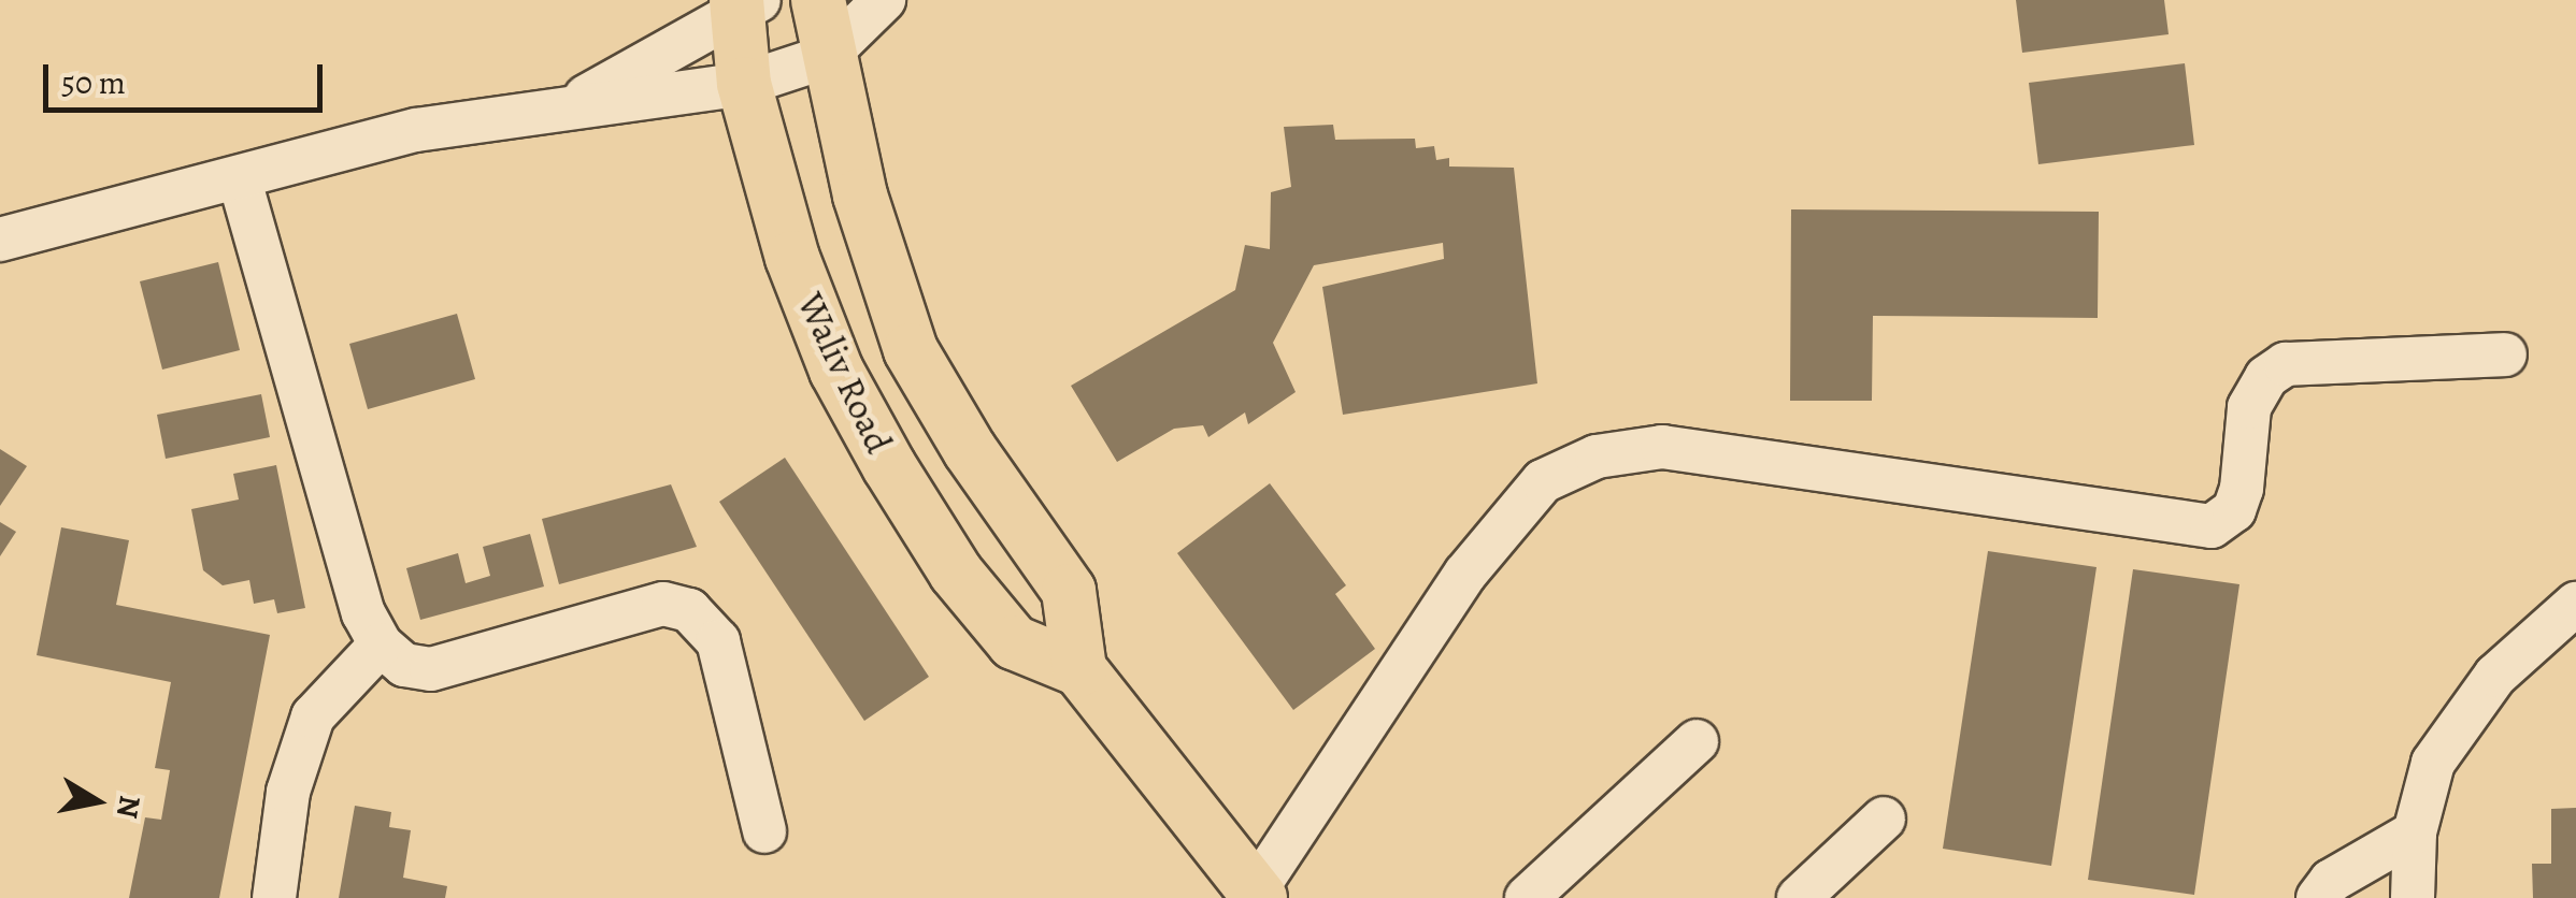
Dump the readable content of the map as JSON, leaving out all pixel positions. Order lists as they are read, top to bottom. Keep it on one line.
{"streets":{"main road":["Waliv Road"]},"scale_bar":"50 m","north":"right"}
